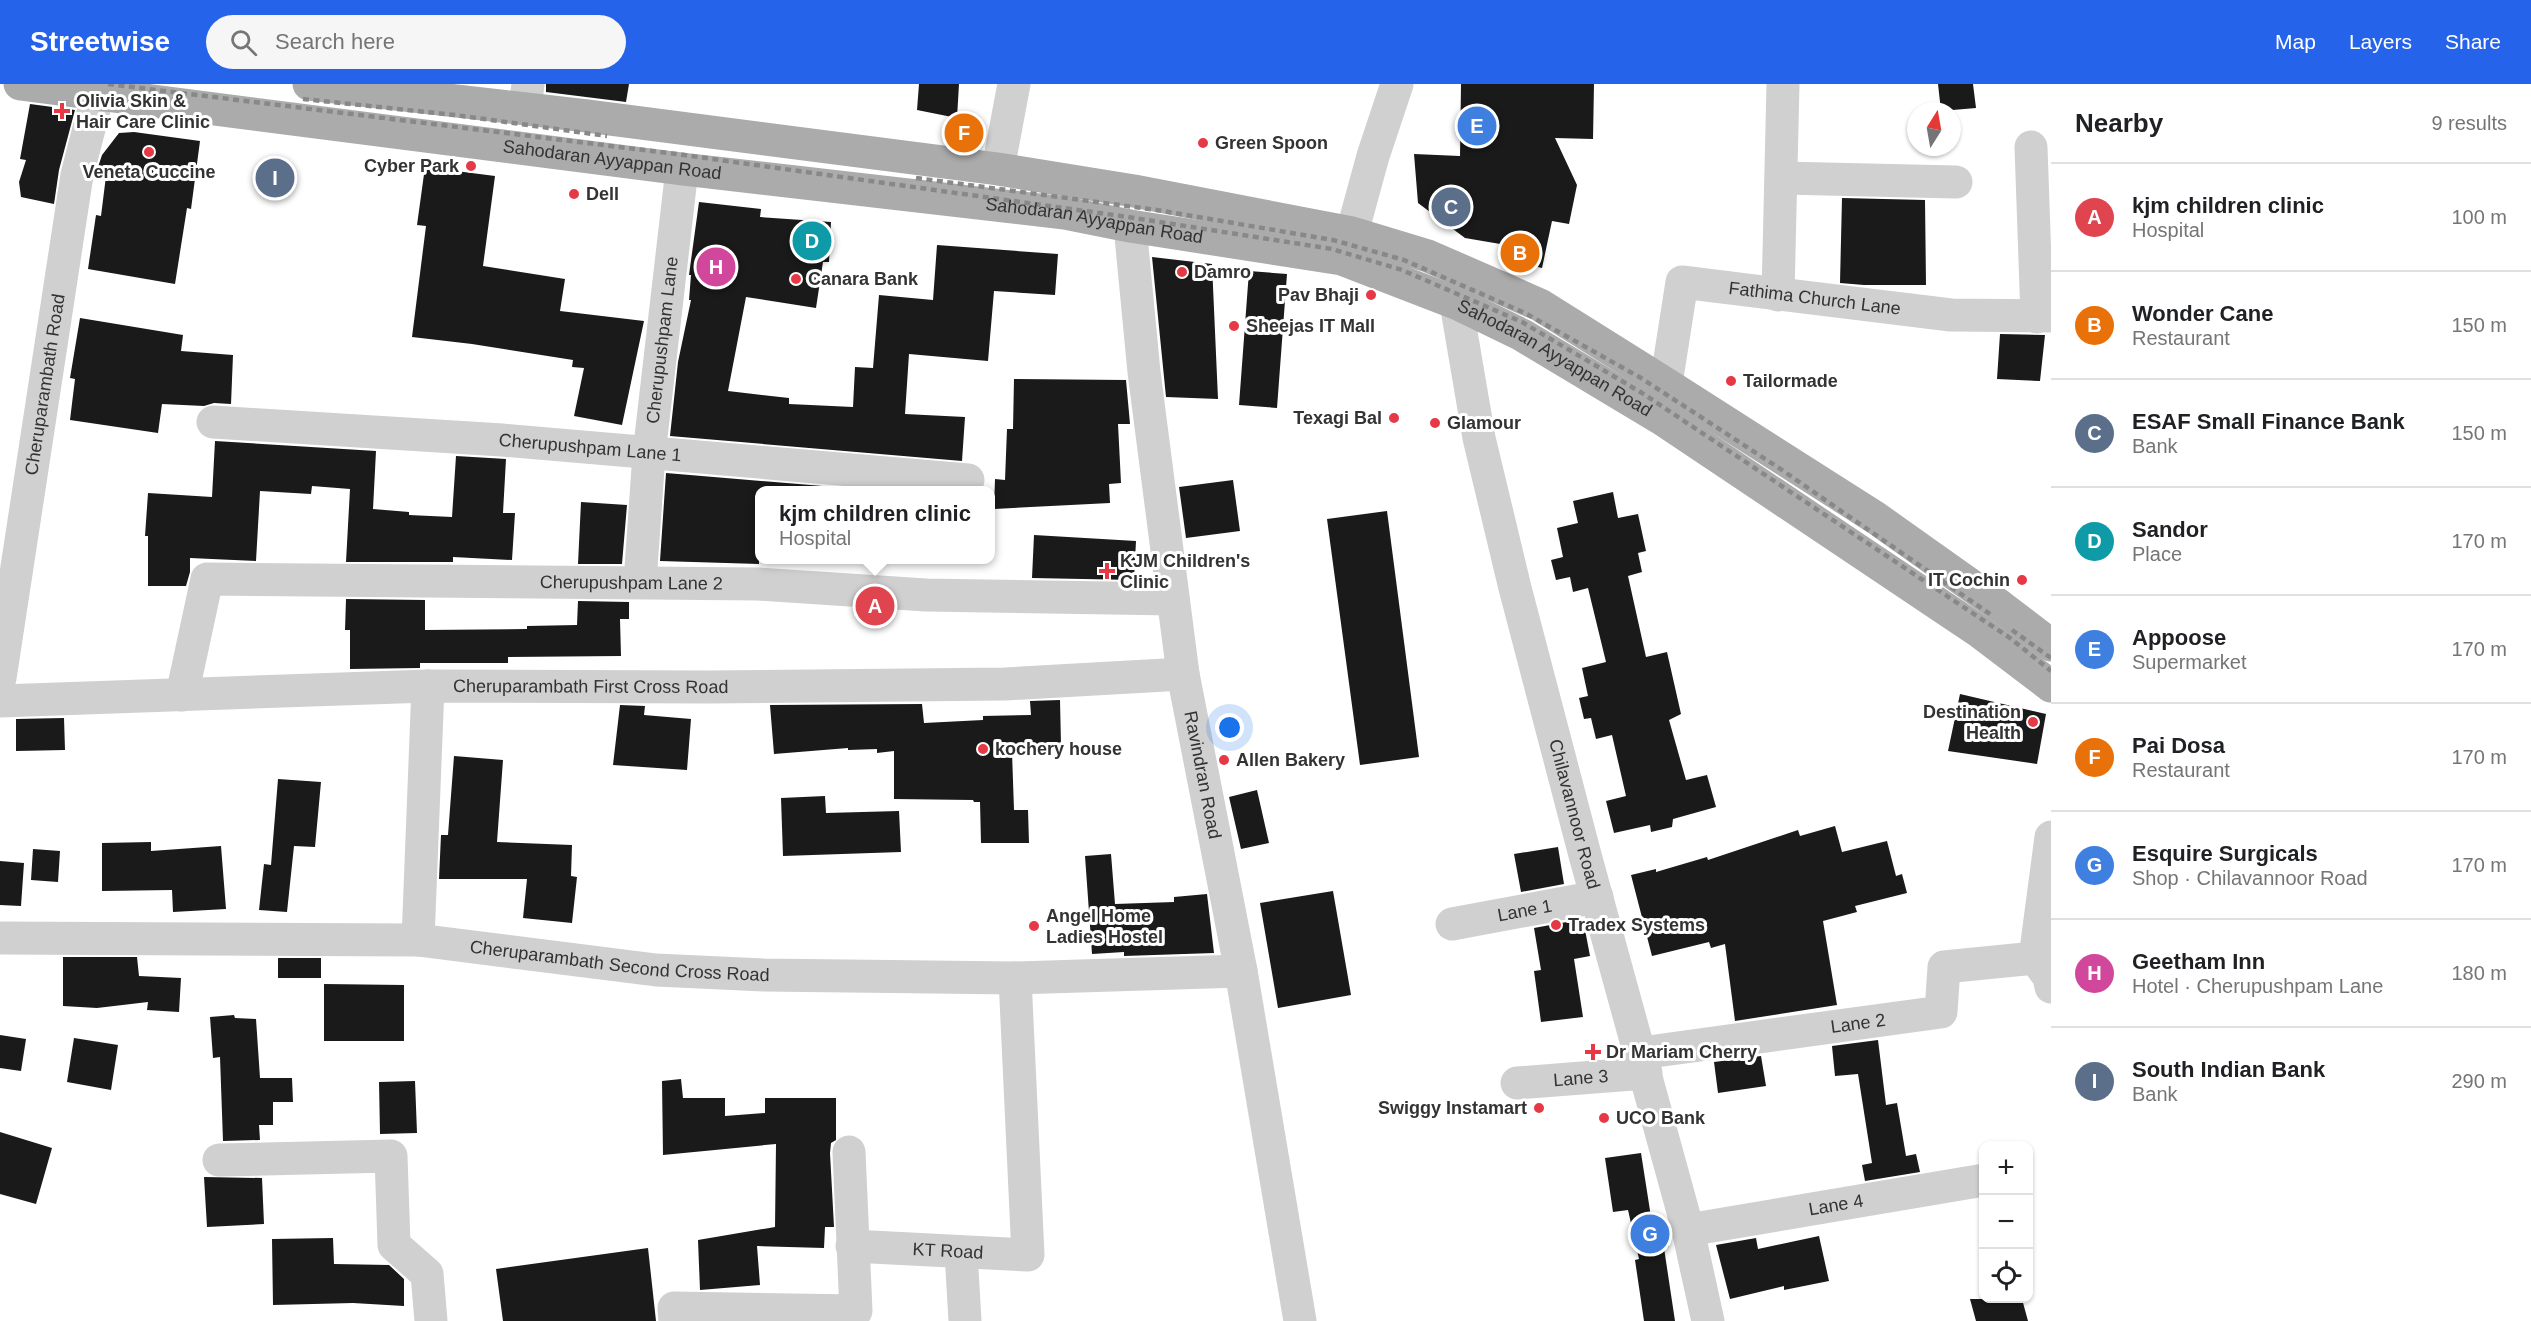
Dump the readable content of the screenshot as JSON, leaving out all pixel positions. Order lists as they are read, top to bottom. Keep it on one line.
{"streets":{"main road":["Sahodaran Ayyappan Road"],"street":["Fathima Church Lane","Cherupushpam Lane","Cheruparambath Road","Cherupushpam Lane 1","Cherupushpam Lane 2","Cheruparambath First Cross Road","Ravindran Road","Chilavannoor Road","Lane 1","Cheruparambath Second Cross Road","Lane 2","Lane 3","Lane 4","KT Road"]},"crossings":[["Sahodaran Ayyappan Road","Fathima Church Lane"],["Sahodaran Ayyappan Road","Cherupushpam Lane"],["Sahodaran Ayyappan Road","Cheruparambath Road"],["Sahodaran Ayyappan Road","Ravindran Road"],["Sahodaran Ayyappan Road","Chilavannoor Road"],["Cherupushpam Lane","Cherupushpam Lane 1"],["Cherupushpam Lane","Cherupushpam Lane 2"],["Cherupushpam Lane 2","Cheruparambath First Cross Road"],["Cherupushpam Lane 2","Ravindran Road"],["Cheruparambath First Cross Road","Ravindran Road"],["Ravindran Road","Cheruparambath Second Cross Road"],["Chilavannoor Road","Lane 1"],["Chilavannoor Road","Lane 2"],["Chilavannoor Road","Lane 3"],["Chilavannoor Road","Lane 4"],["Cheruparambath Second Cross Road","KT Road"],["Lane 2","Lane 3"]],"places":{"health":["Olivia Skin & Hair Care Clinic","KJM Children's Clinic","Dr Mariam Cherry"],"other":["Green Spoon","Veneta Cuccine","Cyber Park","Dell","Damro","Canara Bank","Pav Bhaji","Sheejas IT Mall","Tailormade","Texagi Bal","Glamour","IT Cochin","Destination Health","kochery house","Allen Bakery","Tradex Systems","Angel Home Ladies Hostel","Swiggy Instamart","UCO Bank"]},"north":"top","page":{"header":"Streetwise","search":"Search here","nav":["Map","Layers","Share"],"heading":["Nearby","9 results"],"pins":["E","F","I","C","D","B","H","A","G"],"list":[{"mark":"A","name":"kjm children clinic","note":"Hospital","value":"100 m"},{"mark":"B","name":"Wonder Cane","note":"Restaurant","value":"150 m"},{"mark":"C","name":"ESAF Small Finance Bank","note":"Bank","value":"150 m"},{"mark":"D","name":"Sandor","note":"Place","value":"170 m"},{"mark":"E","name":"Appoose","note":"Supermarket","value":"170 m"},{"mark":"F","name":"Pai Dosa","note":"Restaurant","value":"170 m"},{"mark":"G","name":"Esquire Surgicals","note":"Shop · Chilavannoor Road","value":"170 m"},{"mark":"H","name":"Geetham Inn","note":"Hotel · Cherupushpam Lane","value":"180 m"},{"mark":"I","name":"South Indian Bank","note":"Bank","value":"290 m"}],"popup":["kjm children clinic","Hospital"],"map_buttons":["+","−"]}}
